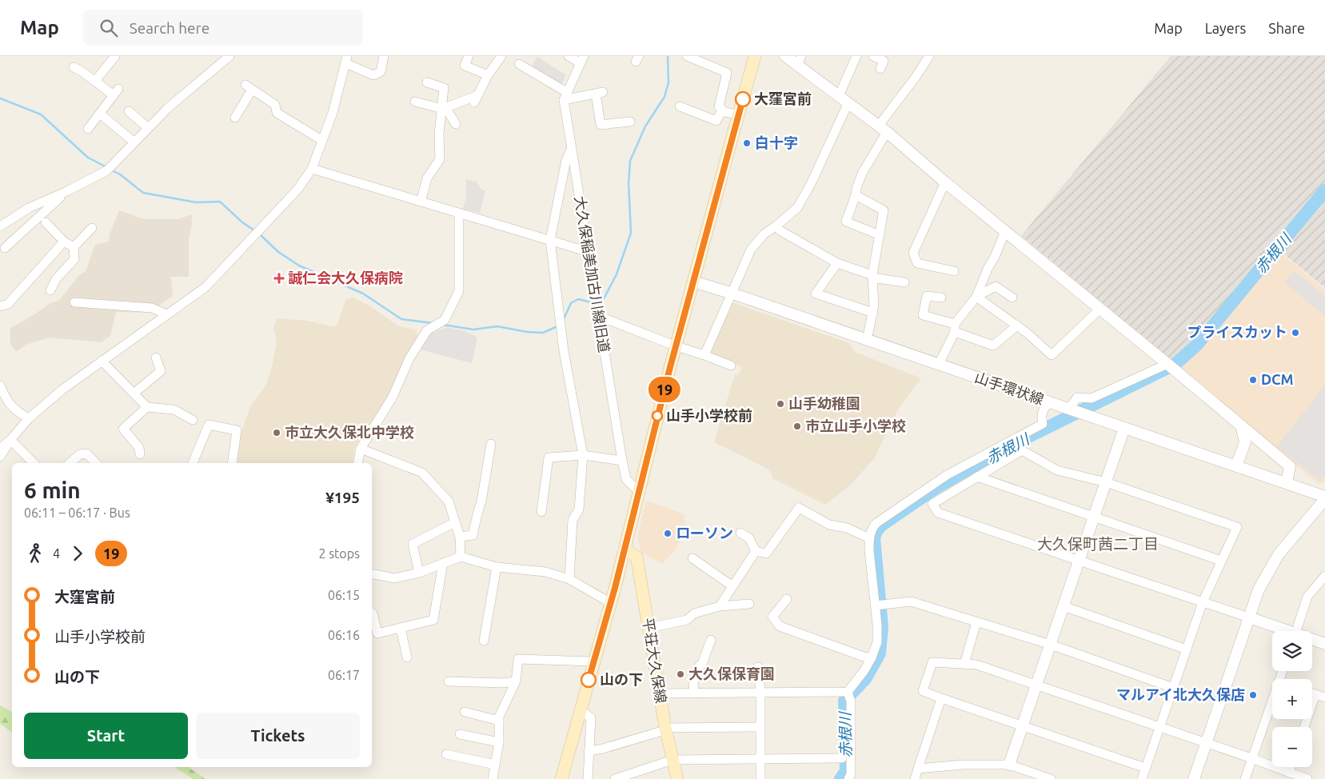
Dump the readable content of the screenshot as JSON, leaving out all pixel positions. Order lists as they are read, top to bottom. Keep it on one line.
{"streets":{"main road":["平荘大久保線"],"street":["大久保稲美加古川線旧道","山手環状線"]},"districts":["大久保町茜二丁目"],"water":["赤根川"],"places":{"other":["大窪宮前","白十字","プライスカット","DCM","山手幼稚園","山手小学校前","市立山手小学校","市立大久保北中学校","ローソン","大久保保育園","山の下","マルアイ北大久保店"],"health":["誠仁会大久保病院"]},"lines":["bus line 19"],"page":{"header":"Map","search":"Search here","nav":["Map","Layers","Share"],"on_map":"19","heading":["6 min","06:11 – 06:17 · Bus","¥195"],"legs":["4","19","2 stops"],"list":[{"name":"大窪宮前","value":"06:15"},{"name":"山手小学校前","value":"06:16"},{"name":"山の下","value":"06:17"}],"map_buttons":["+","−"],"buttons":["Start","Tickets"]}}
